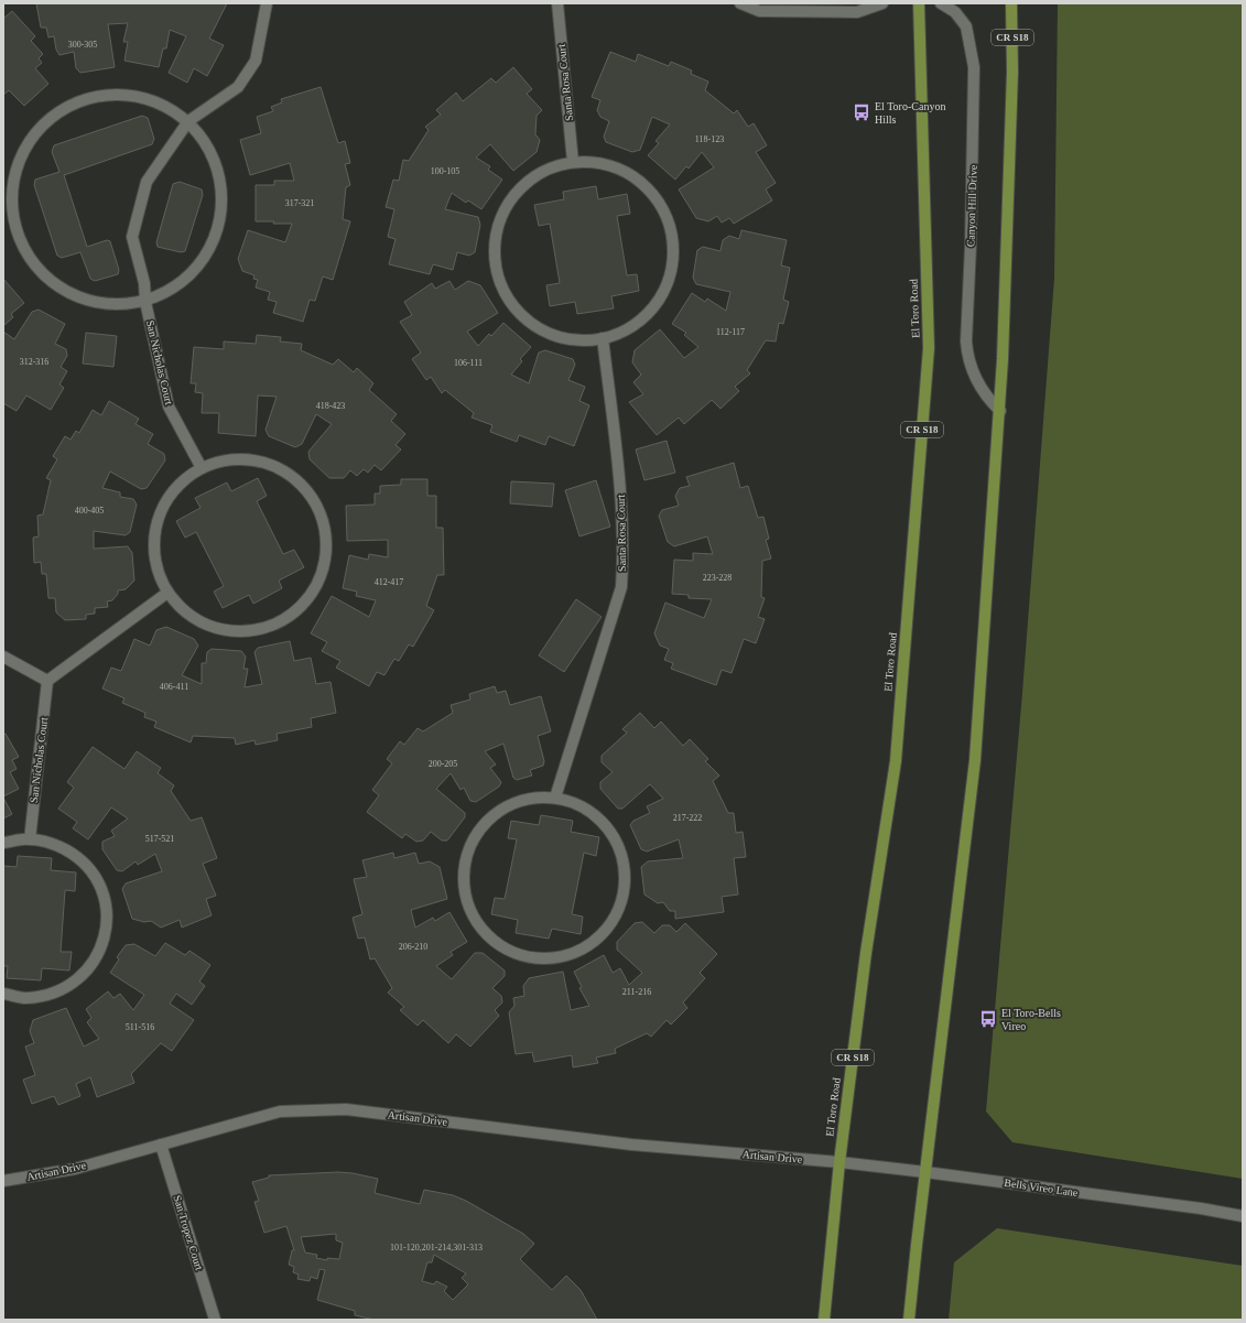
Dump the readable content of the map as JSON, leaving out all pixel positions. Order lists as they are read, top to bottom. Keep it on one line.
{"streets":{"main road":["CR S18","El Toro Road"],"street":["Santa Rosa Court","Canyon Hill Drive","San Nicholas Court","Artisan Drive","Bells Vireo Lane","San Tropez Court"]},"crossings":[["CR S18","Canyon Hill Drive"],["CR S18","Bells Vireo Lane"],["El Toro Road","Artisan Drive"],["El Toro Road","Bells Vireo Lane"],["Artisan Drive","Bells Vireo Lane"],["Artisan Drive","San Tropez Court"]],"places":{"bus stop":["El Toro-Canyon Hills","El Toro-Bells Vireo"]},"house_numbers":["300-305","118-123","100-105","317-321","112-117","312-316","106-111","418-423","400-405","223-228","412-417","406-411","200-205","217-222","517-521","206-210","211-216","511-516","101-120,201-214,301-313"]}
